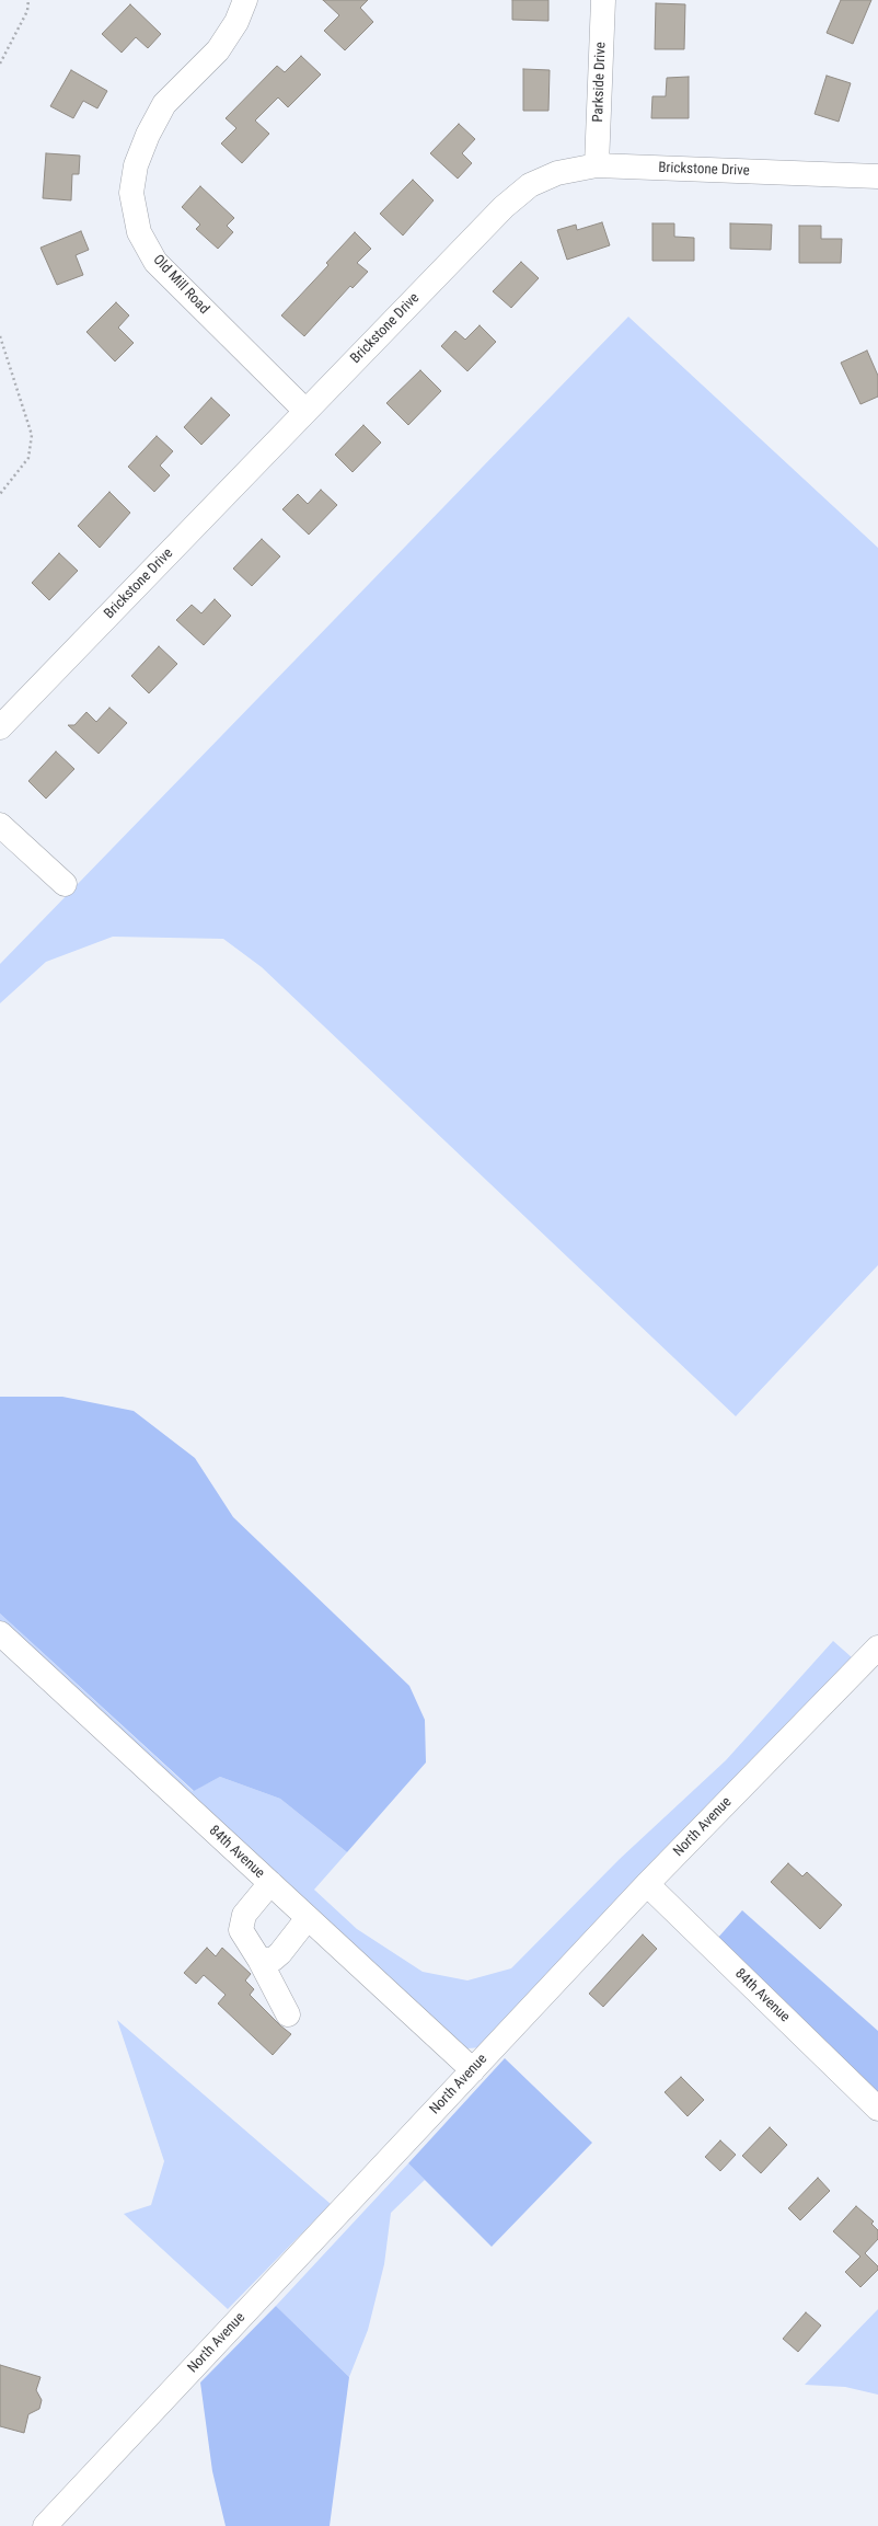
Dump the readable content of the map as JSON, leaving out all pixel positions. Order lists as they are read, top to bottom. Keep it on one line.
{"streets":{"street":["Parkside Drive","Brickstone Drive","Old Mill Road","North Avenue","84th Avenue"]},"crossings":[["Parkside Drive","Brickstone Drive"],["Brickstone Drive","Old Mill Road"],["North Avenue","84th Avenue"]]}
